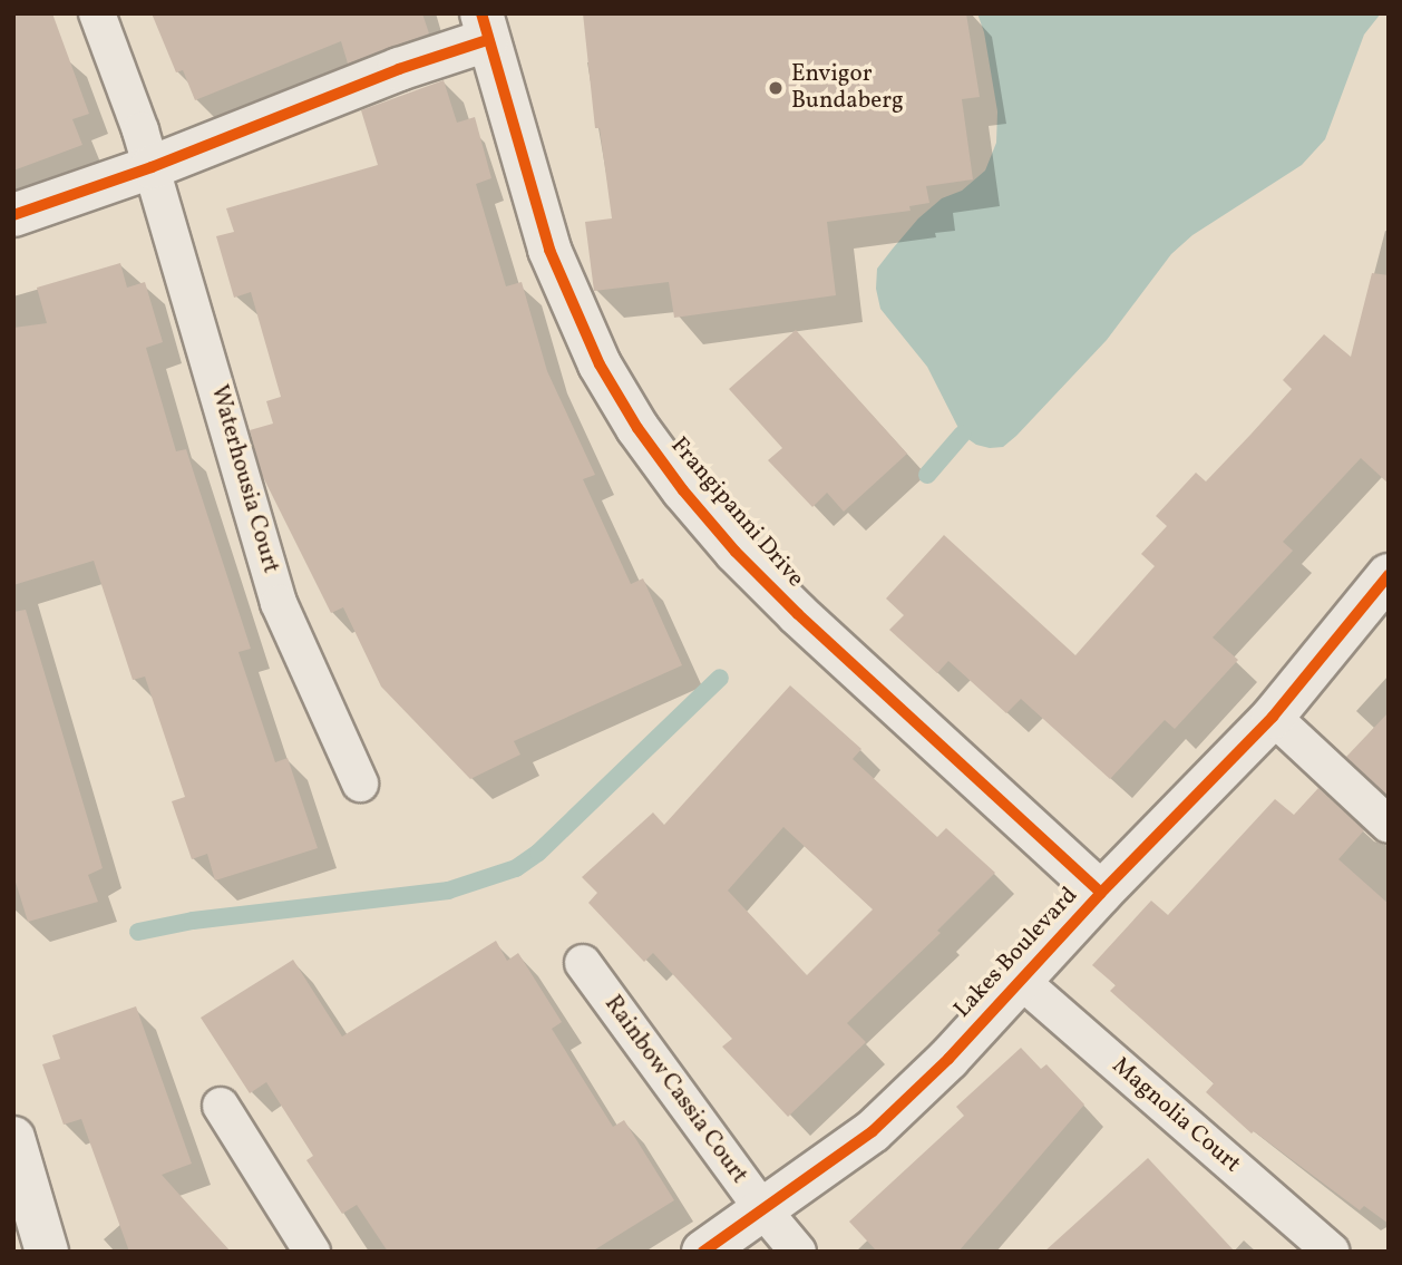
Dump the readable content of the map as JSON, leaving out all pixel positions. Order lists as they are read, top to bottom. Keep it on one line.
{"streets":{"street":["Frangipanni Drive","Lakes Boulevard"],"lane":["Waterhousia Court","Rainbow Cassia Court","Magnolia Court"]},"crossings":[["Frangipanni Drive","Lakes Boulevard"],["Lakes Boulevard","Rainbow Cassia Court"],["Lakes Boulevard","Magnolia Court"]],"places":["Envigor Bundaberg"]}
